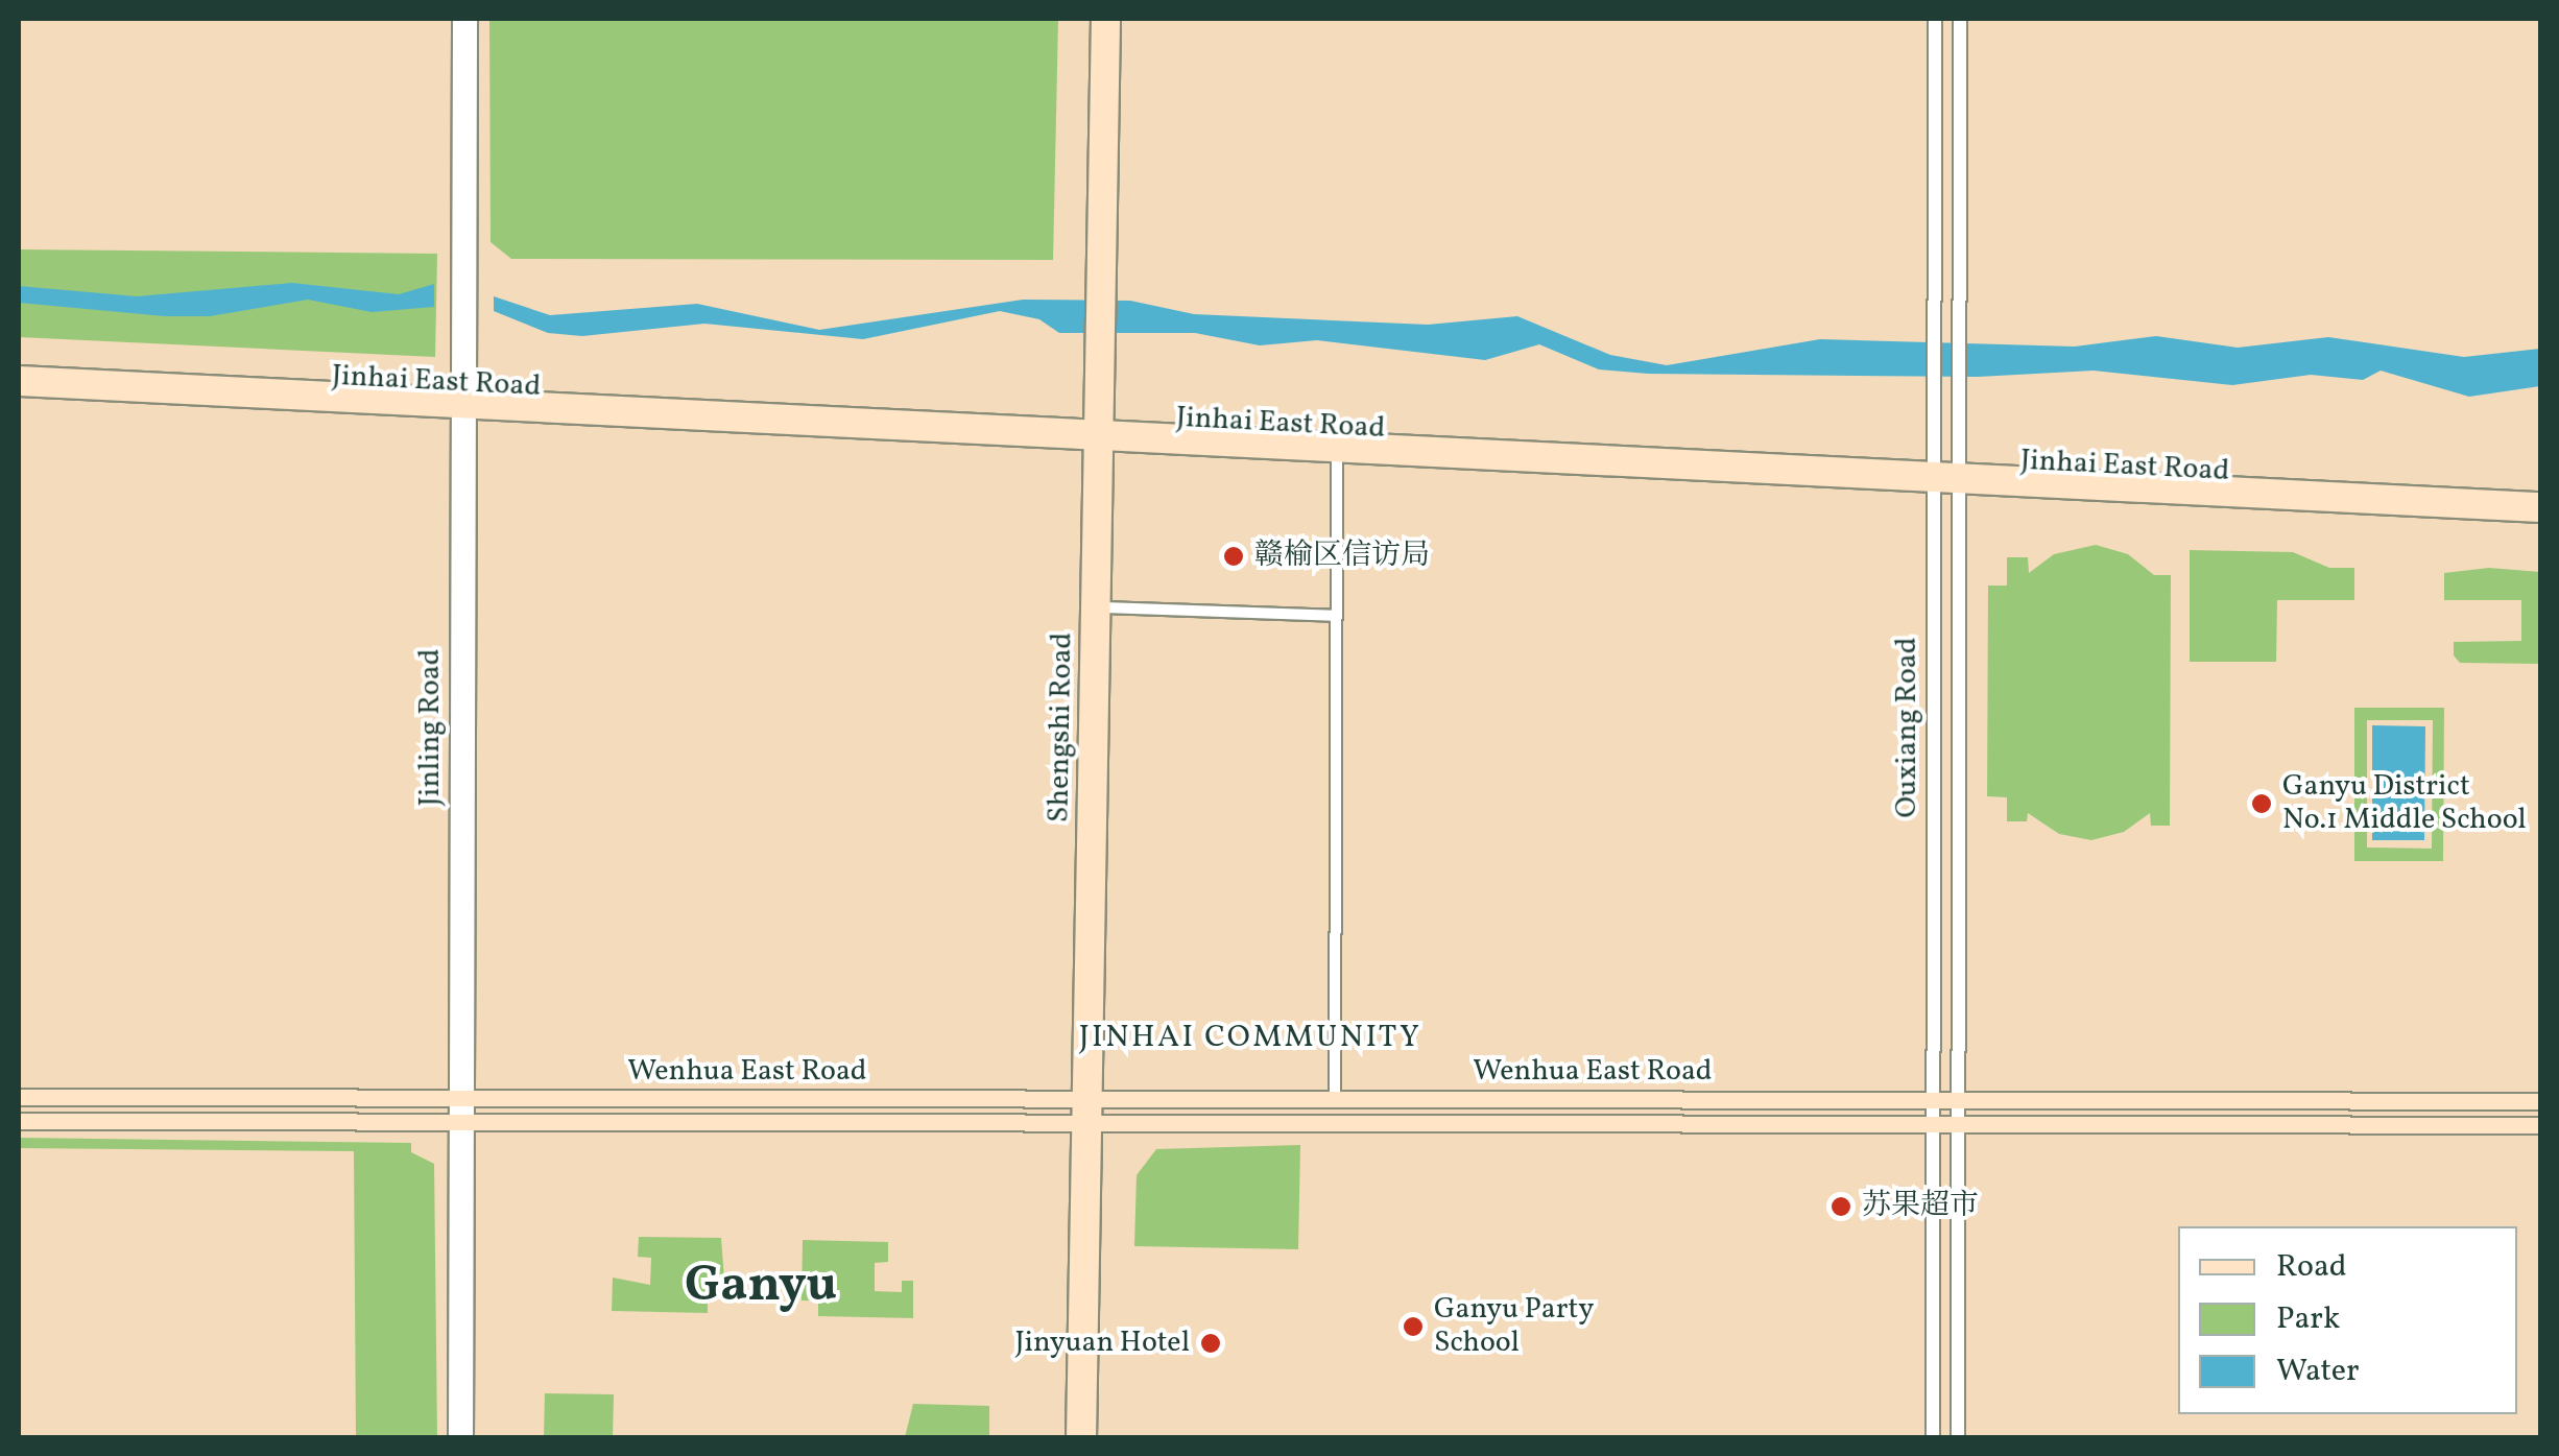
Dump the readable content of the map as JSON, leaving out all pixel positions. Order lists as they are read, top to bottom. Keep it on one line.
{"streets":{"main road":["Jinhai East Road","Shengshi Road","Wenhua East Road"],"street":["Jinling Road","Ouxiang Road"]},"crossings":[["Jinhai East Road","Jinling Road"],["Jinhai East Road","Shengshi Road"],["Jinhai East Road","Ouxiang Road"],["Jinling Road","Wenhua East Road"],["Shengshi Road","Wenhua East Road"],["Ouxiang Road","Wenhua East Road"]],"districts":["JINHAI COMMUNITY","Ganyu"],"places":["赣榆区信访局","Ganyu District No.1 Middle School","苏果超市","Ganyu Party School","Jinyuan Hotel"],"legend":["Road","Park","Water"]}
